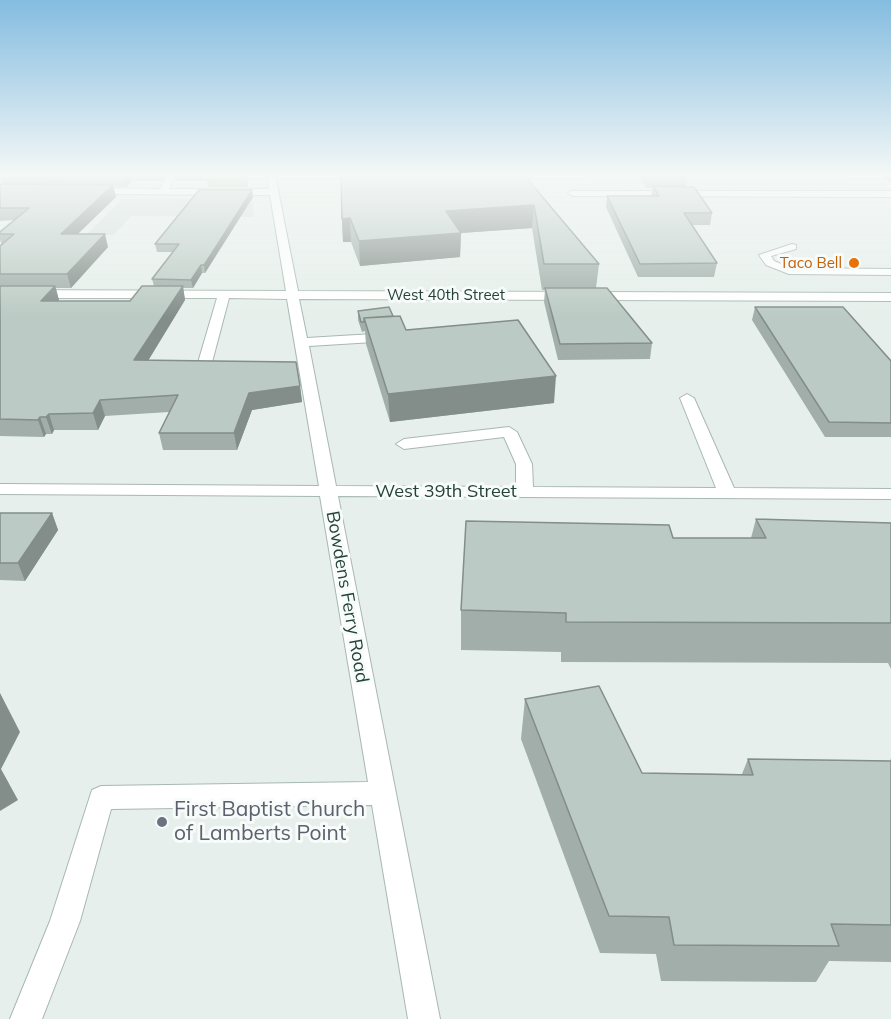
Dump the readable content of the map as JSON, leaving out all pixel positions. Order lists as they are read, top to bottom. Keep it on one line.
{"streets":{"street":["West 40th Street","West 39th Street","Bowdens Ferry Road"]},"crossings":[["West 40th Street","Bowdens Ferry Road"],["West 39th Street","Bowdens Ferry Road"]],"places":["Taco Bell","First Baptist Church of Lamberts Point"]}
